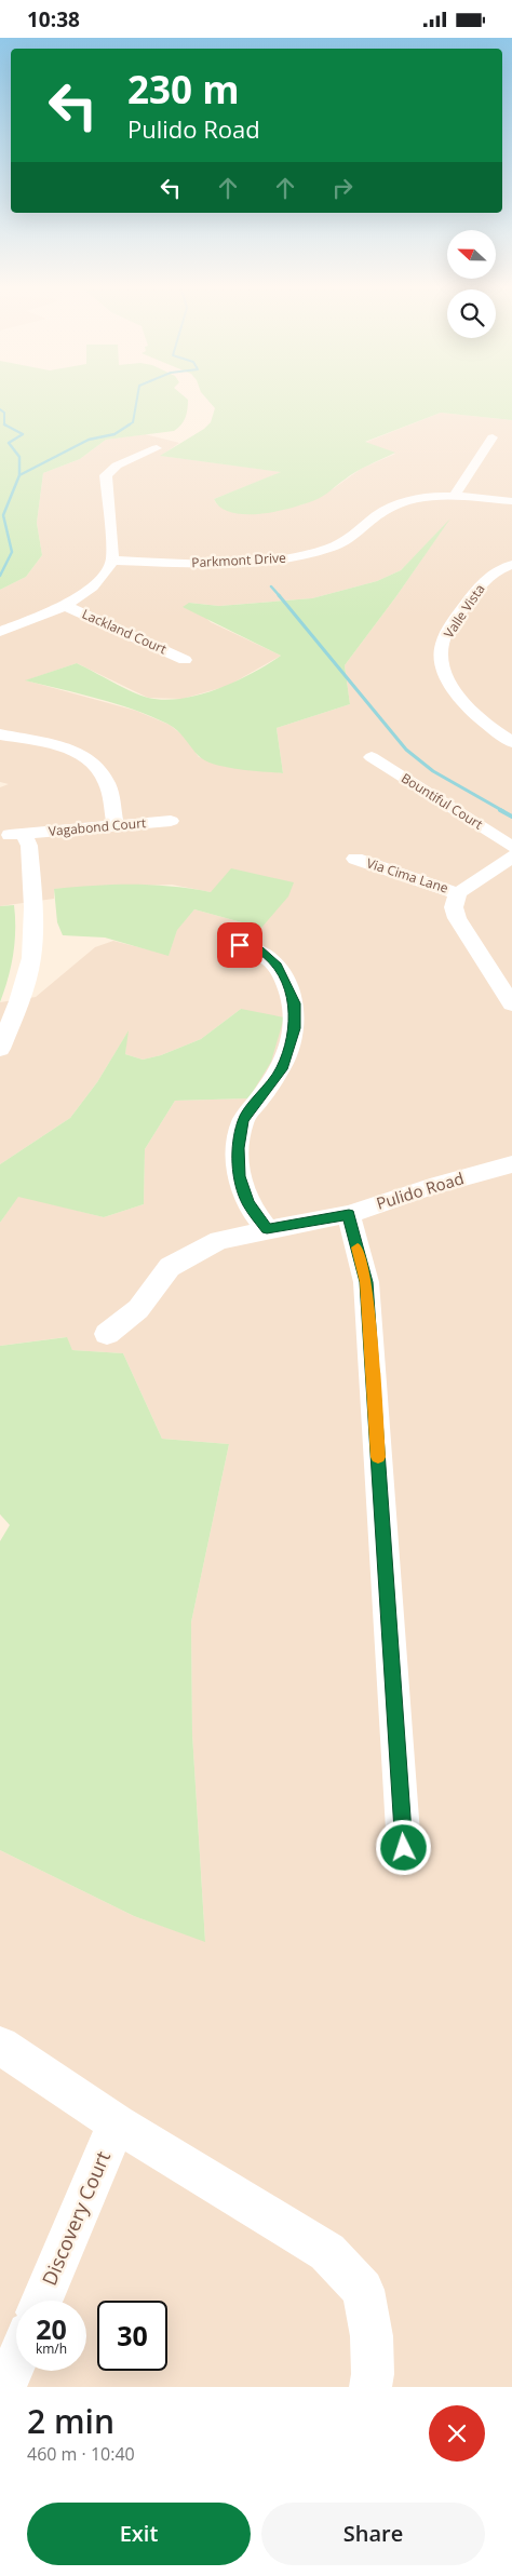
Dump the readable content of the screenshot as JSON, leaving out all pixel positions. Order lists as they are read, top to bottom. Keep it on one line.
{"streets":{"street":["Parkmont Drive","Valle Vista","Lackland Court","Bountiful Court","Vagabond Court","Via Cima Lane","Pulido Road","Discovery Court"]},"north":"left","page":{"status":"10:38","turn":["230 m","Pulido Road"],"speed":"20 km/h","limit":"30","heading":["2 min","460 m · 10:40"],"buttons":["Exit","Share"]}}
